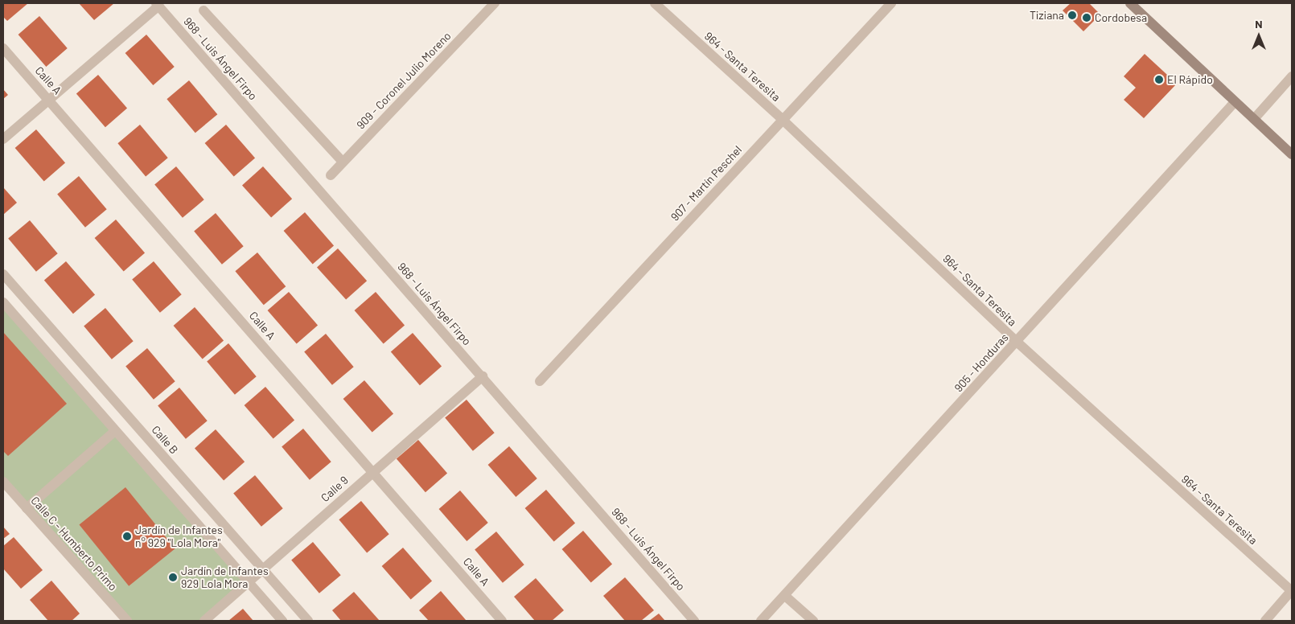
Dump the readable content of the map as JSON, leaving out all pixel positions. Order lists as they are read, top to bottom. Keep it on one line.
{"streets":{"street":["968 - Luis Ángel Firpo","964 - Santa Teresita","Calle A","909 - Coronel Julio Moreno","907 - Martín Peschel","905 - Honduras","Calle B","Calle 9","Calle C - Humberto Primo"]},"crossings":[["968 - Luis Ángel Firpo","Calle 9"],["964 - Santa Teresita","907 - Martín Peschel"],["964 - Santa Teresita","905 - Honduras"],["Calle A","Calle 9"],["Calle B","Calle 9"]],"places":["Tiziana","Cordobesa","El Rápido","Jardín de Infantes n° 929 \"Lola Mora\"","Jardín de Infantes 929 Lola Mora"],"north":"top"}
